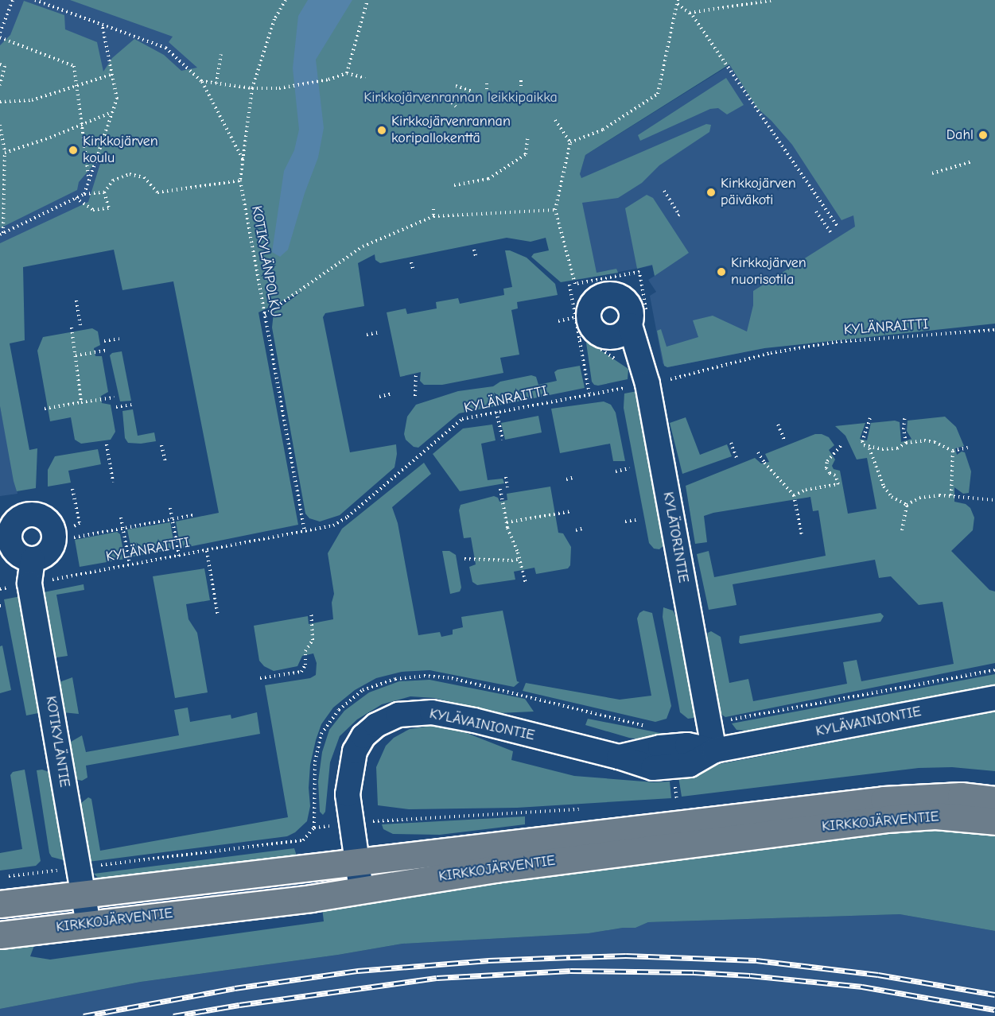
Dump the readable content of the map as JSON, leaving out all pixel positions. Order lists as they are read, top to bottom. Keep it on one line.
{"streets":{"main road":["KIRKKOJÄRVENTIE"],"street":["KYLÄTORINTIE","KYLÄVAINIONTIE","KOTIKYLÄNTIE"],"path":["KOTIKYLÄNPOLKU","KYLÄNRAITTI"]},"crossings":[["KOTIKYLÄNPOLKU","KYLÄNRAITTI"],["KYLÄNRAITTI","KYLÄTORINTIE"],["KYLÄNRAITTI","KOTIKYLÄNTIE"],["KYLÄTORINTIE","KYLÄVAINIONTIE"],["KYLÄVAINIONTIE","KIRKKOJÄRVENTIE"],["KOTIKYLÄNTIE","KIRKKOJÄRVENTIE"]],"parks":["Kirkkojärvenrannan leikkipaikka"],"places":["Kirkkojärvenrannan koripallokenttä","Dahl","Kirkkojärven koulu","Kirkkojärven päiväkoti","Kirkkojärven nuorisotila"]}
